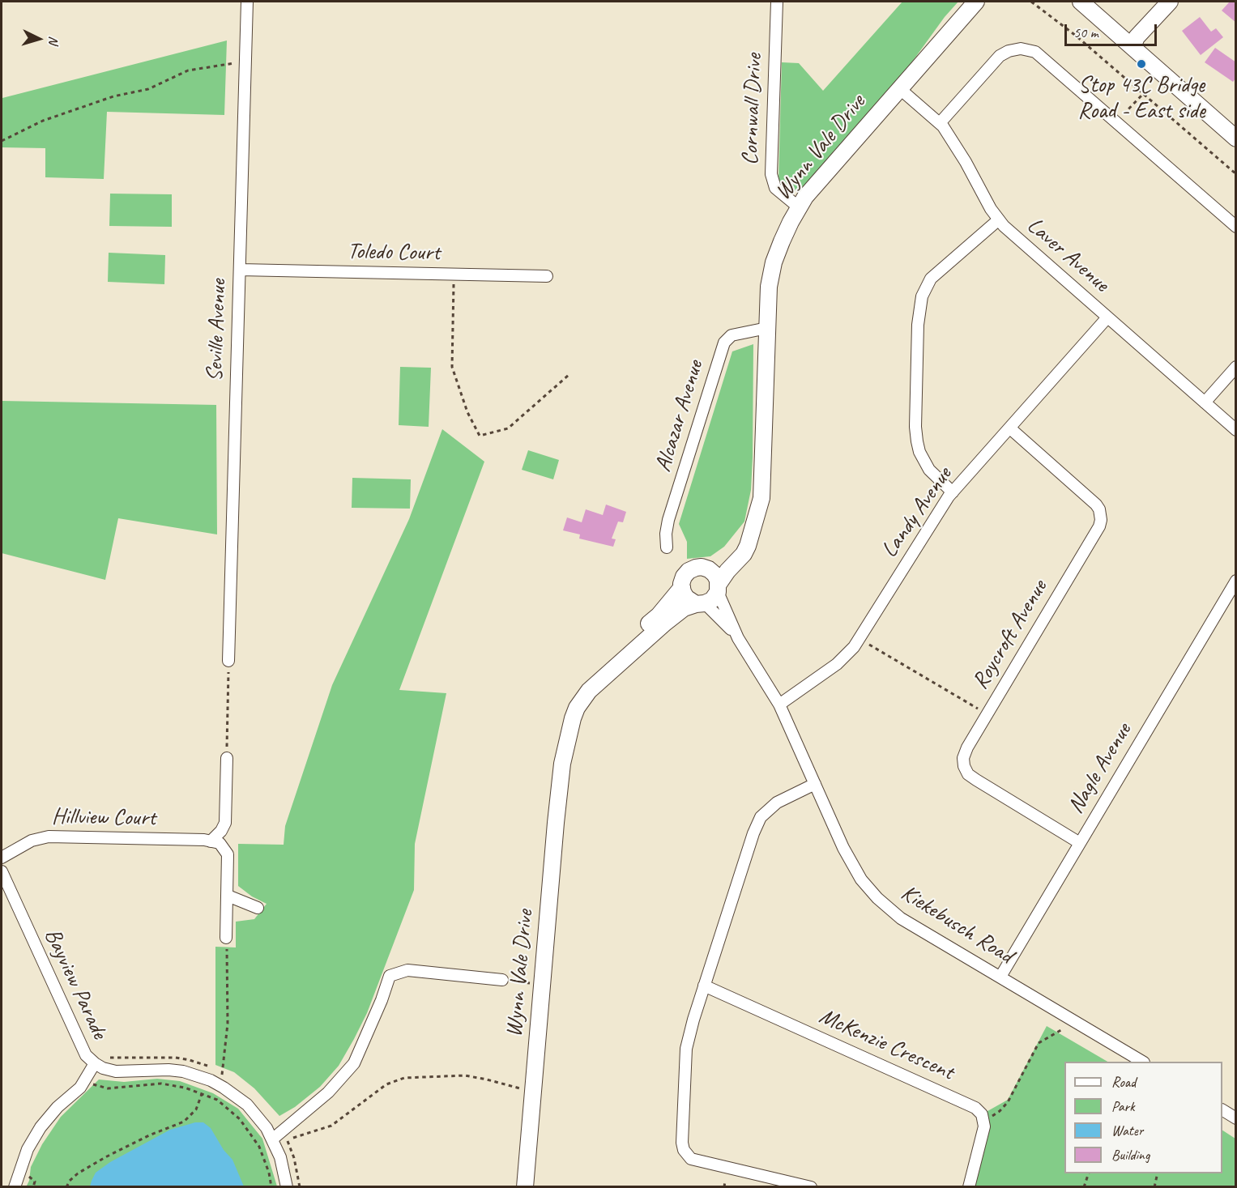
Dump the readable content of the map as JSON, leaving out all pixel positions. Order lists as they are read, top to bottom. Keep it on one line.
{"streets":{"main road":["Wynn Vale Drive"],"street":["Cornwall Drive","Toledo Court","Laver Avenue","Seville Avenue","Alcazar Avenue","Landy Avenue","Roycroft Avenue","Nagle Avenue","Hillview Court","Kiekebusch Road","Bayview Parade","McKenzie Crescent"]},"crossings":[["Cornwall Drive","Wynn Vale Drive"],["Wynn Vale Drive","Laver Avenue"],["Wynn Vale Drive","Alcazar Avenue"],["Wynn Vale Drive","Kiekebusch Road"],["Toledo Court","Seville Avenue"],["Laver Avenue","Landy Avenue"],["Landy Avenue","Roycroft Avenue"],["Landy Avenue","Kiekebusch Road"],["Roycroft Avenue","Nagle Avenue"],["Nagle Avenue","Kiekebusch Road"]],"places":["Stop 43C Bridge Road - East side"],"legend":["Road","Park","Water","Building"],"scale_bar":"50 m","north":"right"}
